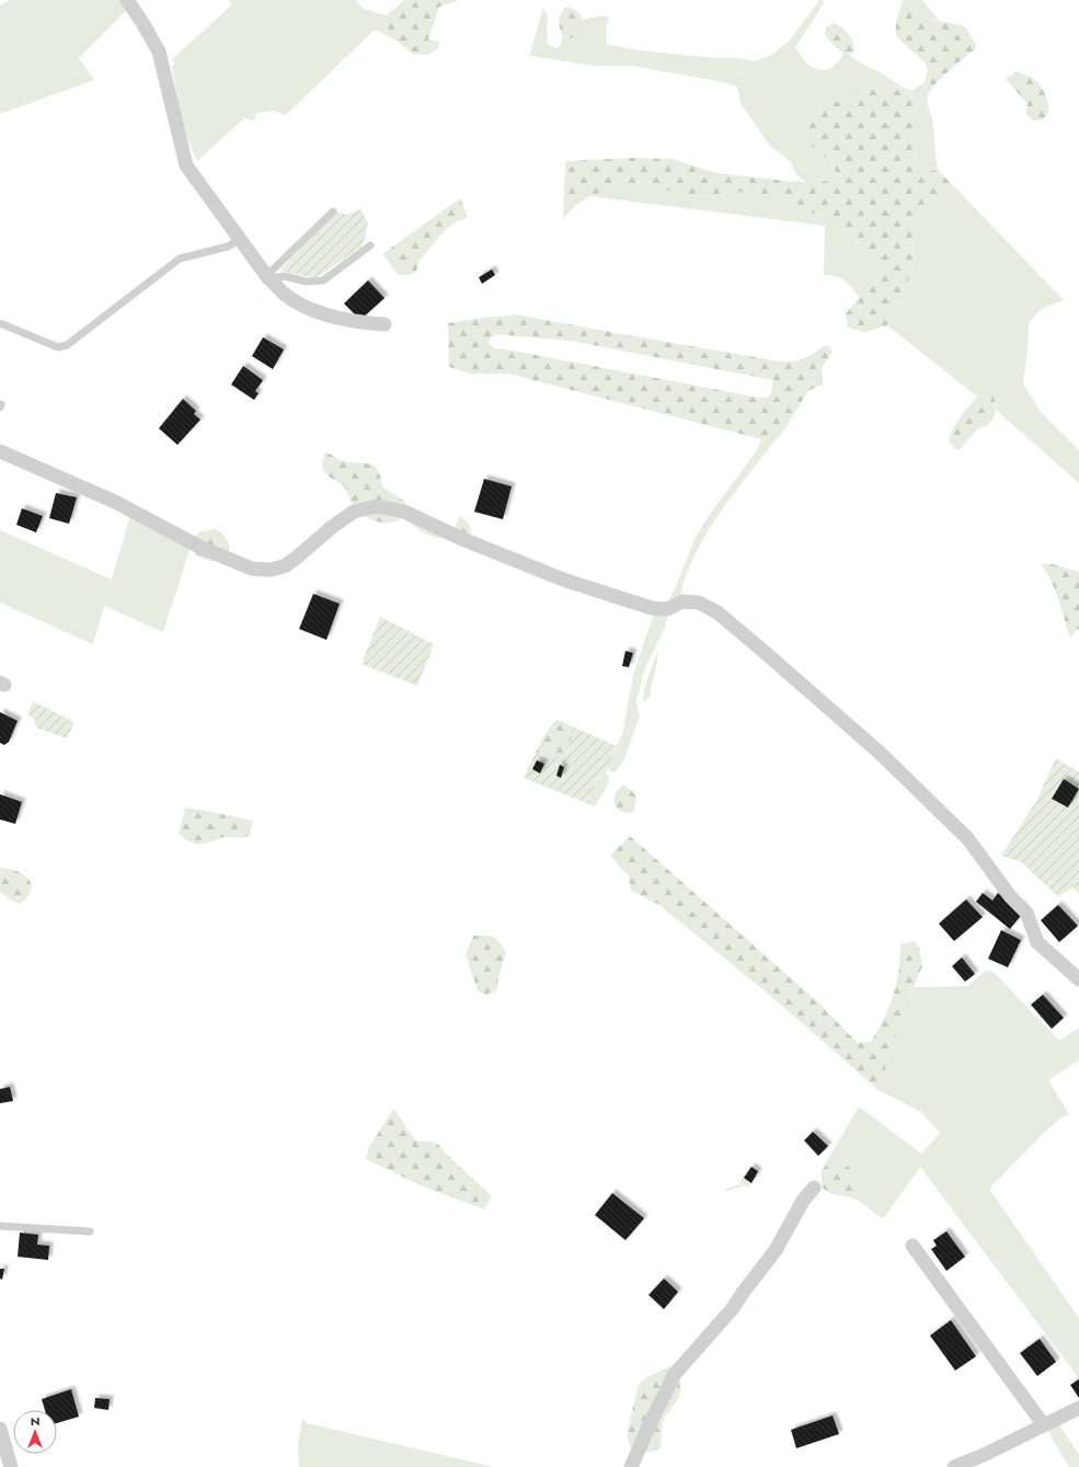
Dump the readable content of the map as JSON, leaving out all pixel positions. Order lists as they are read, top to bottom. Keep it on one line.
{"north":"top"}
